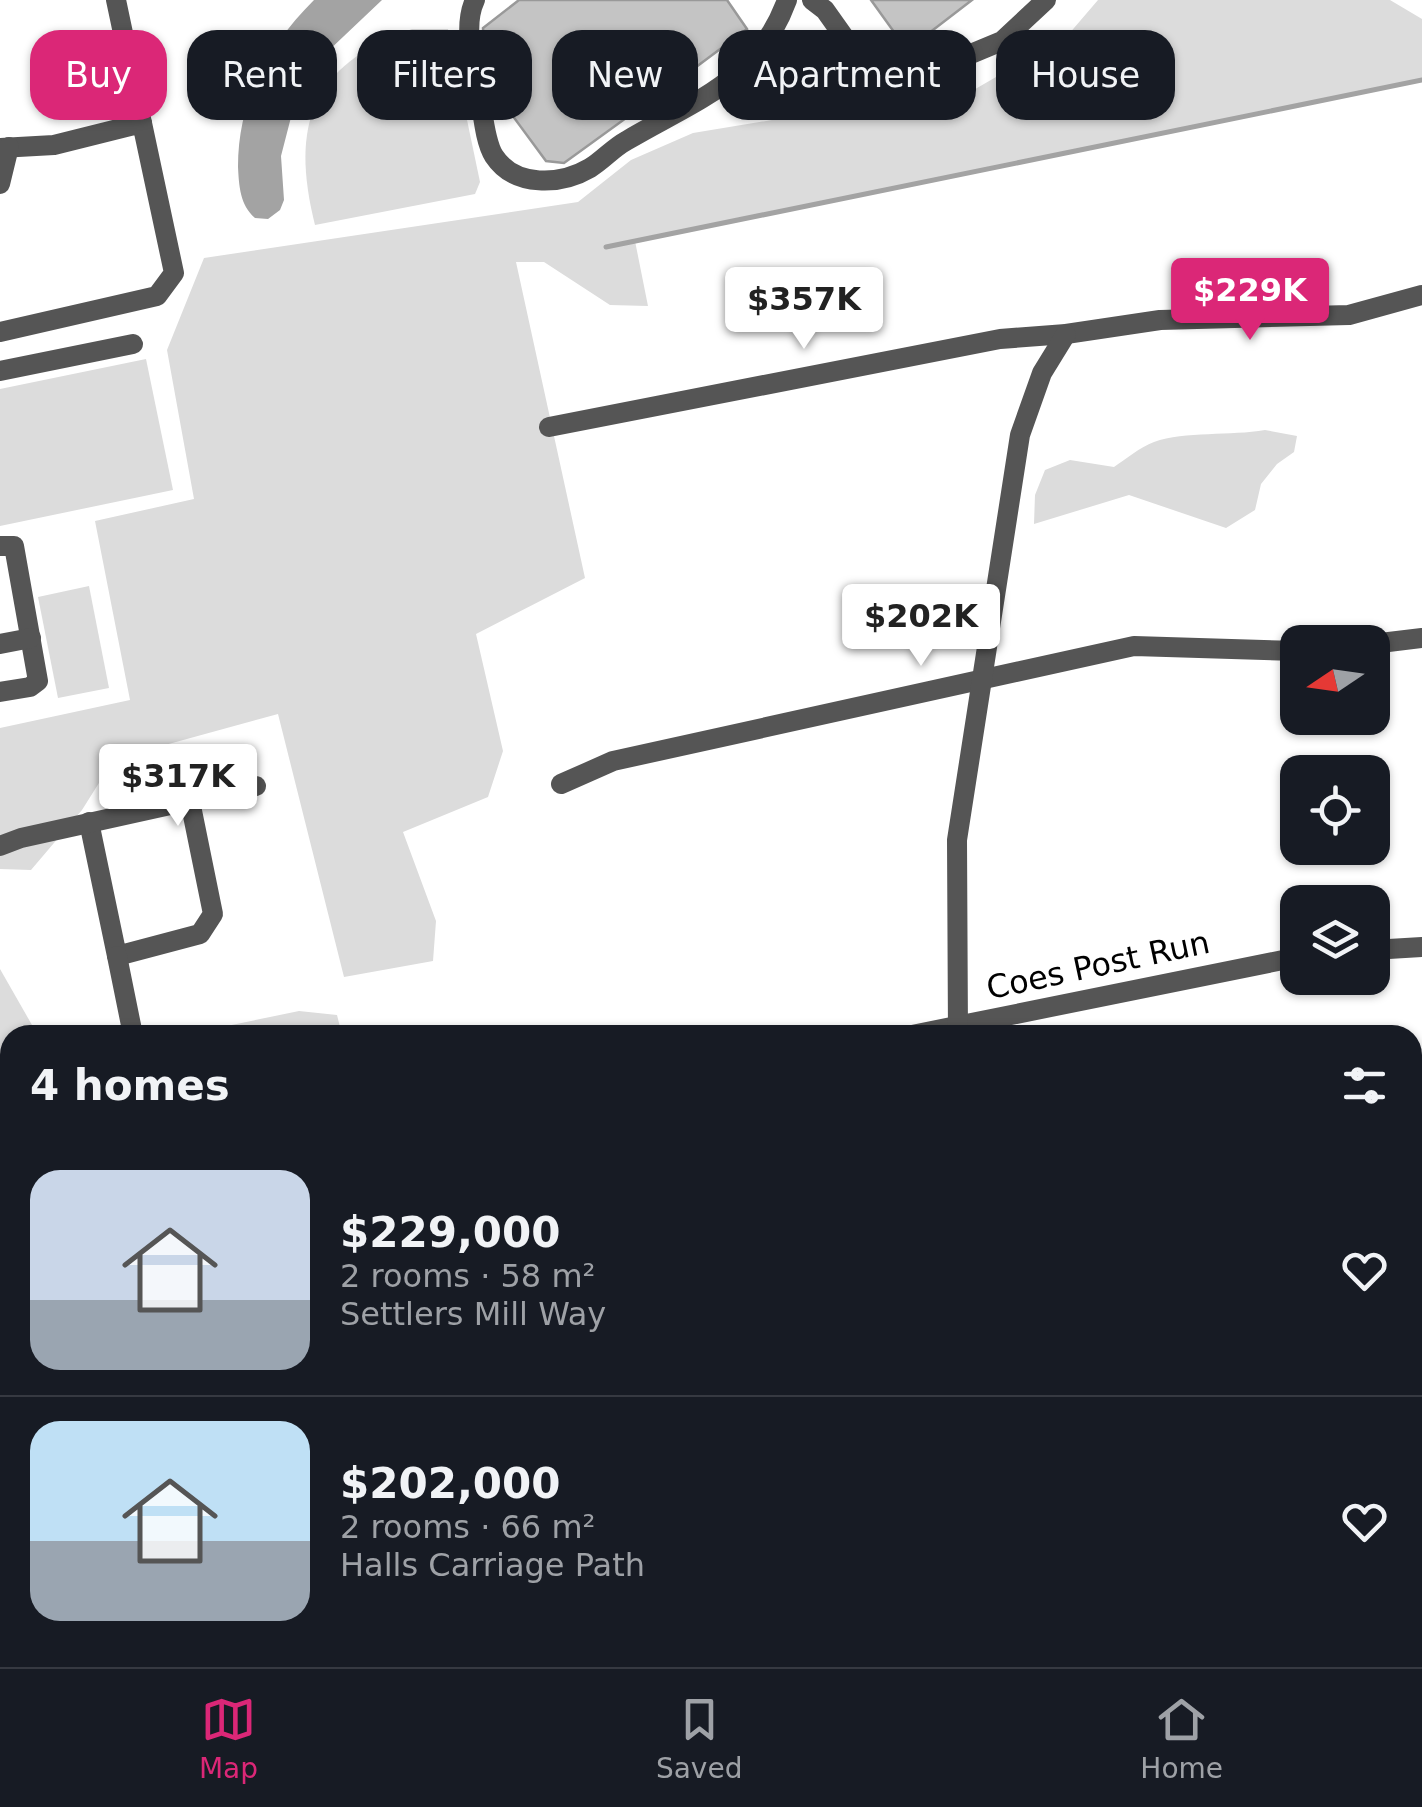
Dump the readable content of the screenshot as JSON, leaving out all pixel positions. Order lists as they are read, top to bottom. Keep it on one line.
{"streets":{"street":["Coes Post Run"]},"north":"left","page":{"chip":["Buy","Rent","Filters","New","Apartment","House"],"price":["$229K","$357K","$202K","$317K"],"heading":"4 homes","list":[{"name":"$229,000","note":"2 rooms · 58 m² · Settlers Mill Way"},{"name":"$202,000","note":"2 rooms · 66 m² · Halls Carriage Path"}],"tabs":["Map","Saved","Home"]}}
